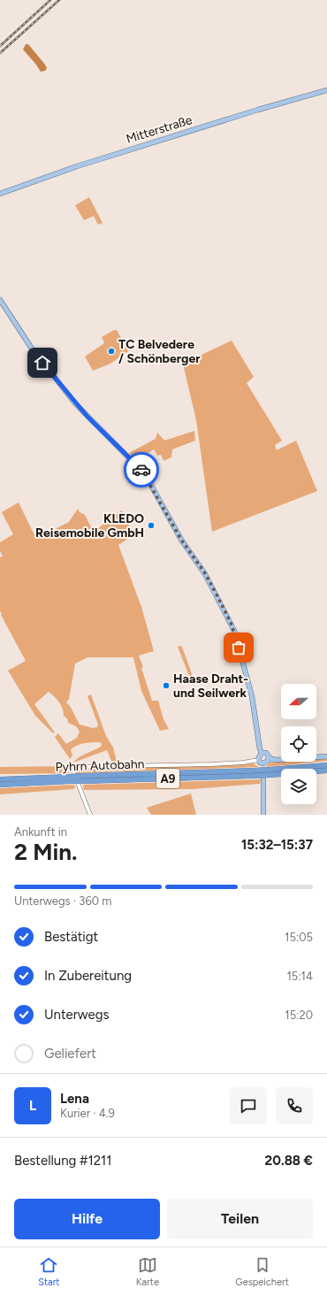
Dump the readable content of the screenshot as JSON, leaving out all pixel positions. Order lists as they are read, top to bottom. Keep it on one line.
{"streets":{"highway":["Pyhrn Autobahn","A9"],"main road":["Mitterstraße"]},"places":["TC Belvedere / Schönberger","KLEDO Reisemobile GmbH","Haase Draht- und Seilwerk"],"north":"left","page":{"heading":["2 Min.","Ankunft in","15:32–15:37"],"panel":["Lena","Kurier · 4.9","Bestellung #1211","20.88 €"],"bar":"Unterwegs · 360 m","list":[["Bestätigt","15:05"],["In Zubereitung","15:14"],["Unterwegs","15:20"],"Geliefert"],"round":"L","buttons":["Hilfe","Teilen"],"tabs":["Start","Karte","Gespeichert"]}}
